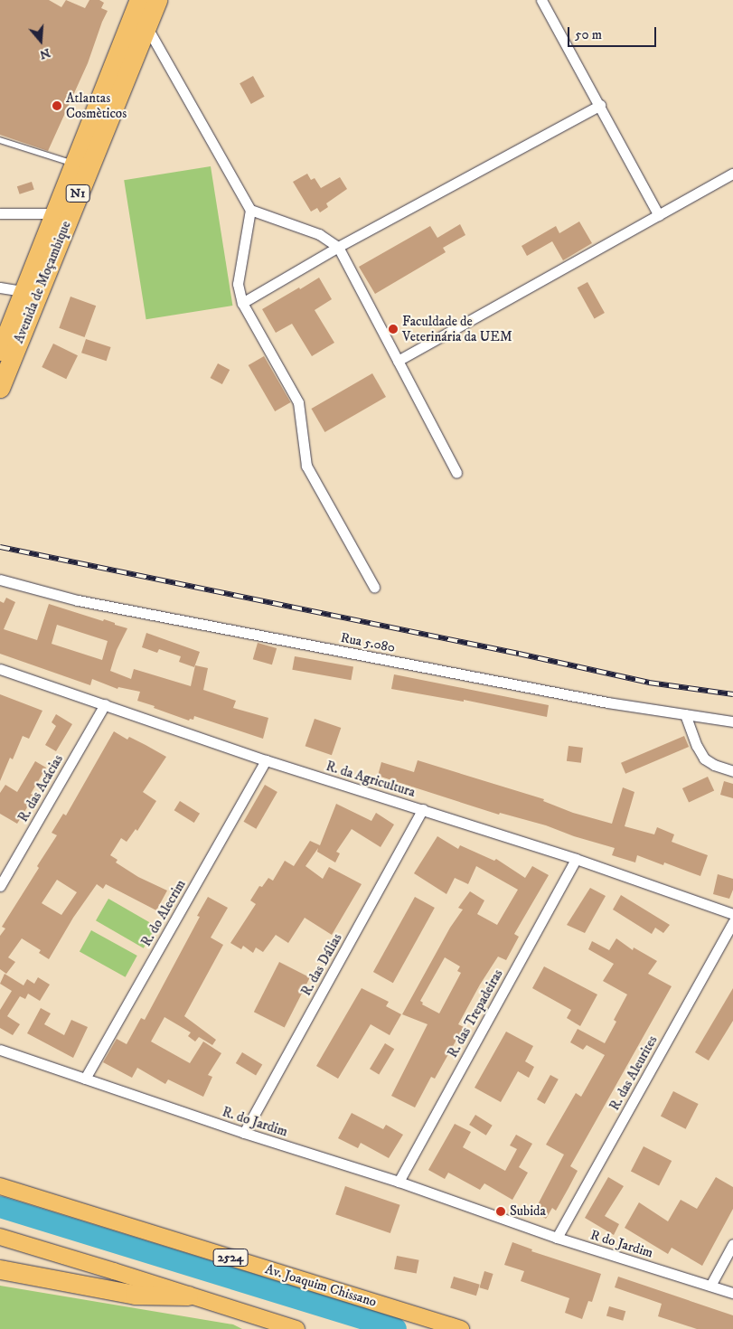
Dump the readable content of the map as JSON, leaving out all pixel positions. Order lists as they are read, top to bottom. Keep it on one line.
{"streets":{"highway":["N1","Avenida de Moçambique"],"main road":["2524","Av. Joaquim Chissano"],"street":["Rua 5.080","R. da Agricultura","R. das Acácias","R. do Alecrim","R. das Dálias","R. das Trepadeiras","R. das Aleurites","R. do Jardim","R do Jardim"]},"crossings":[["R. da Agricultura","R. das Acácias"],["R. da Agricultura","R. do Alecrim"],["R. da Agricultura","R. das Dálias"],["R. da Agricultura","R. das Trepadeiras"],["R. do Alecrim","R. do Jardim"],["R. das Dálias","R. do Jardim"],["R. das Trepadeiras","R. do Jardim"],["R. das Aleurites","R do Jardim"],["R. do Jardim","R do Jardim"]],"places":["Atlantas Cosmèticos","Faculdade de Veterinária da UEM","Subida"],"scale_bar":"50 m","north":"bottom"}
